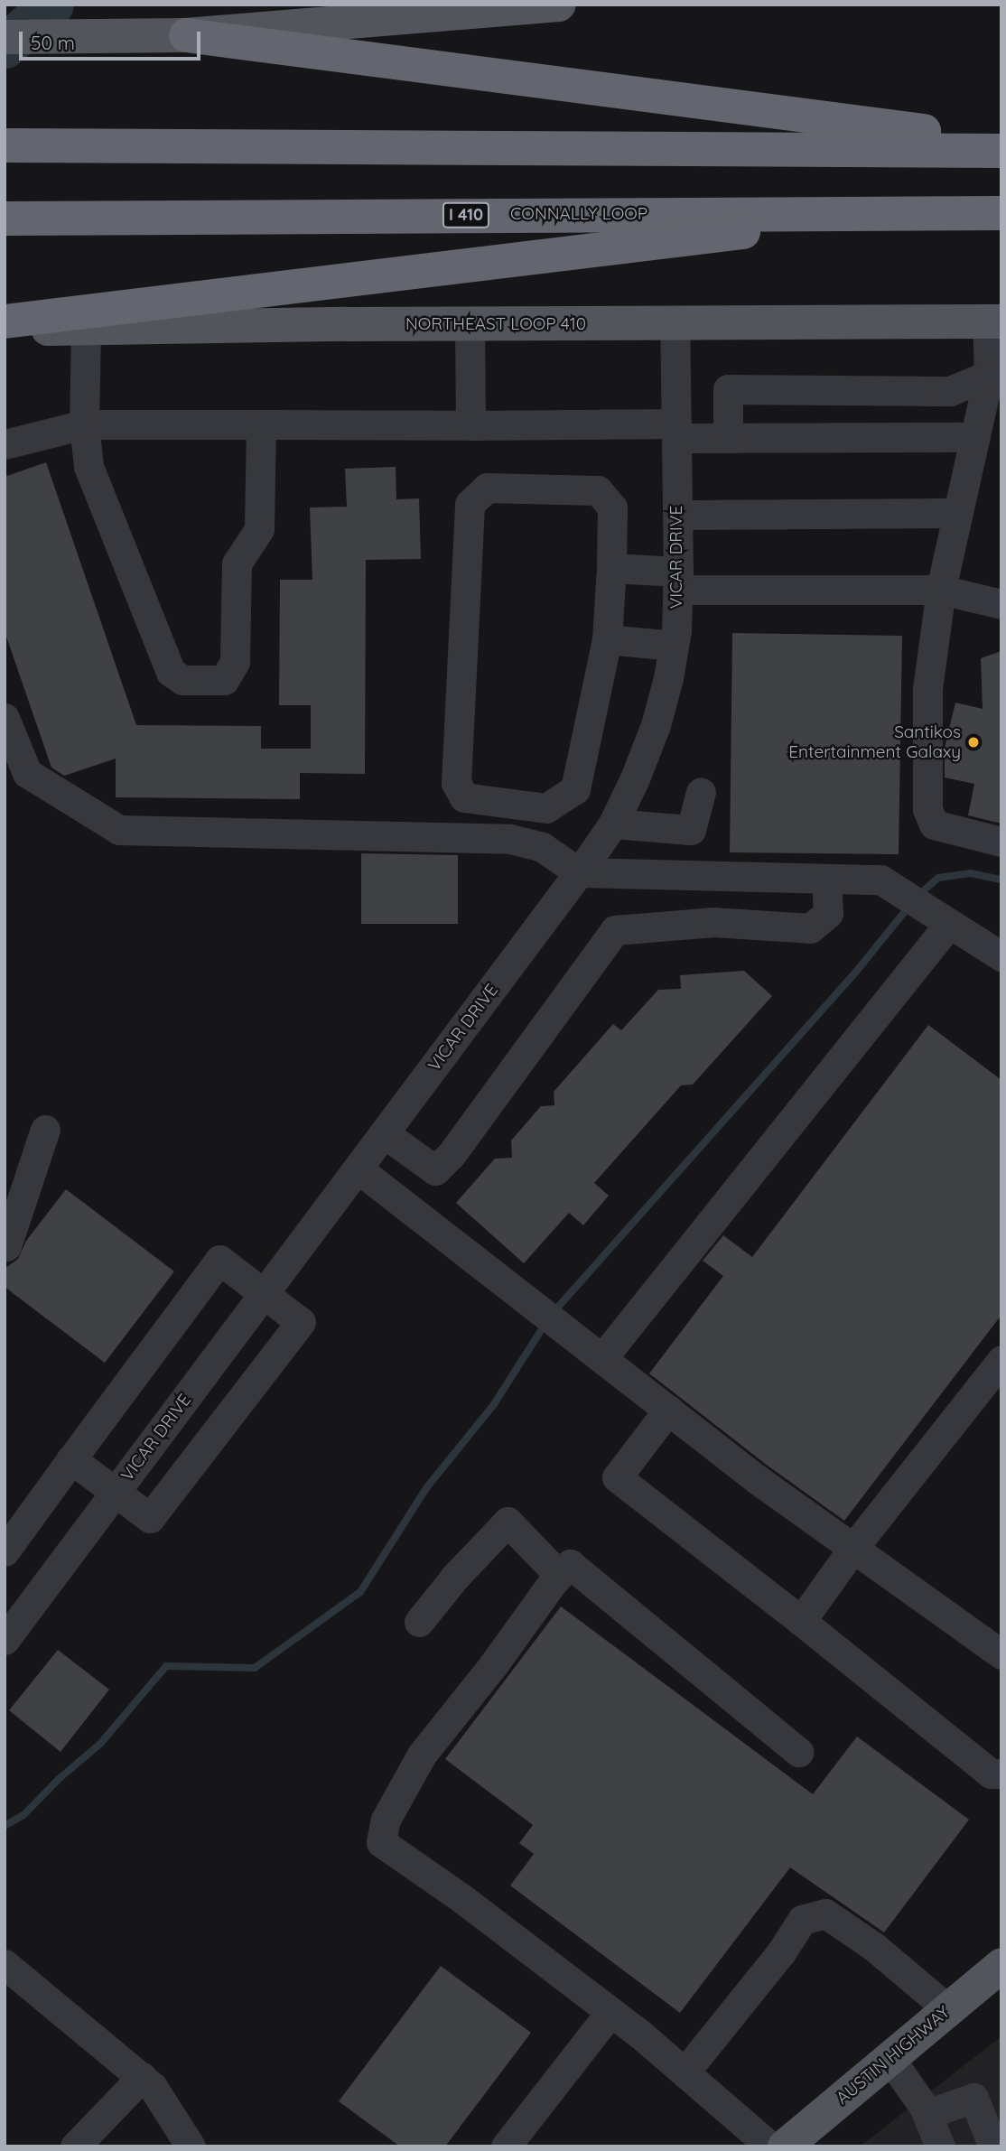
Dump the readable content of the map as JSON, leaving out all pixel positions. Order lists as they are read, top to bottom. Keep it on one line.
{"streets":{"highway":["CONNALLY LOOP","I 410"],"main road":["NORTHEAST LOOP 410","AUSTIN HIGHWAY"],"street":["VICAR DRIVE"]},"crossings":[["NORTHEAST LOOP 410","VICAR DRIVE"]],"places":["Santikos Entertainment Galaxy"],"scale_bar":"50 m"}
